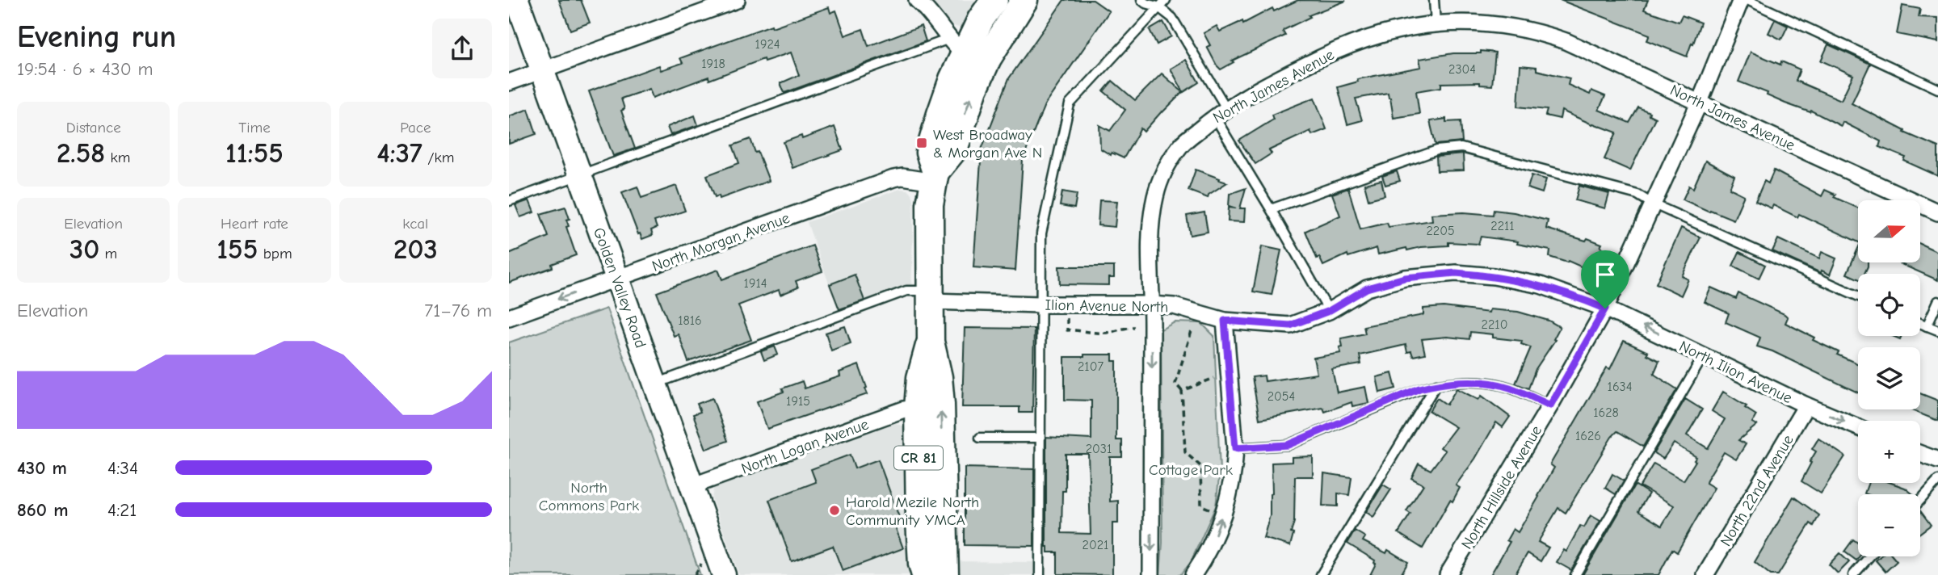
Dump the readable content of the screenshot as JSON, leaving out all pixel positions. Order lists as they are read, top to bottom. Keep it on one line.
{"streets":{"main road":["CR 81"],"street":["North James Avenue","North Morgan Avenue","Golden Valley Road","Ilion Avenue North","North Ilion Avenue","North Logan Avenue","North Hillside Avenue","North 22nd Avenue"]},"crossings":[["North James Avenue","Ilion Avenue North"],["North James Avenue","North Hillside Avenue"],["North Morgan Avenue","Golden Valley Road"],["North Morgan Avenue","CR 81"],["Golden Valley Road","North Logan Avenue"],["Ilion Avenue North","North Ilion Avenue"],["Ilion Avenue North","CR 81"],["Ilion Avenue North","North Hillside Avenue"],["North Ilion Avenue","North Hillside Avenue"],["North Ilion Avenue","North 22nd Avenue"],["North Logan Avenue","CR 81"]],"parks":["Cottage Park","North Commons Park"],"places":{"transit":["West Broadway & Morgan Ave N"],"other":["Harold Mezile North Community YMCA"]},"house_numbers":["1924","1918","2304","2211","2205","1914","1816","2210","2107","1634","2054","1915","1628","1626","2031","2021"],"north":"right","page":{"heading":["Evening run","19:54 · 6 × 430 m"],"stats":[["Distance","2.58 km"],["Time","11:55"],["Pace","4:37 /km"],["Elevation","30 m"],["Heart rate","155 bpm"],["kcal","203"]],"map_buttons":["+","−"],"chart":["Elevation","71–76 m"],"list":[{"name":"430 m","note":"4:34"},{"name":"860 m","note":"4:21"}]}}
